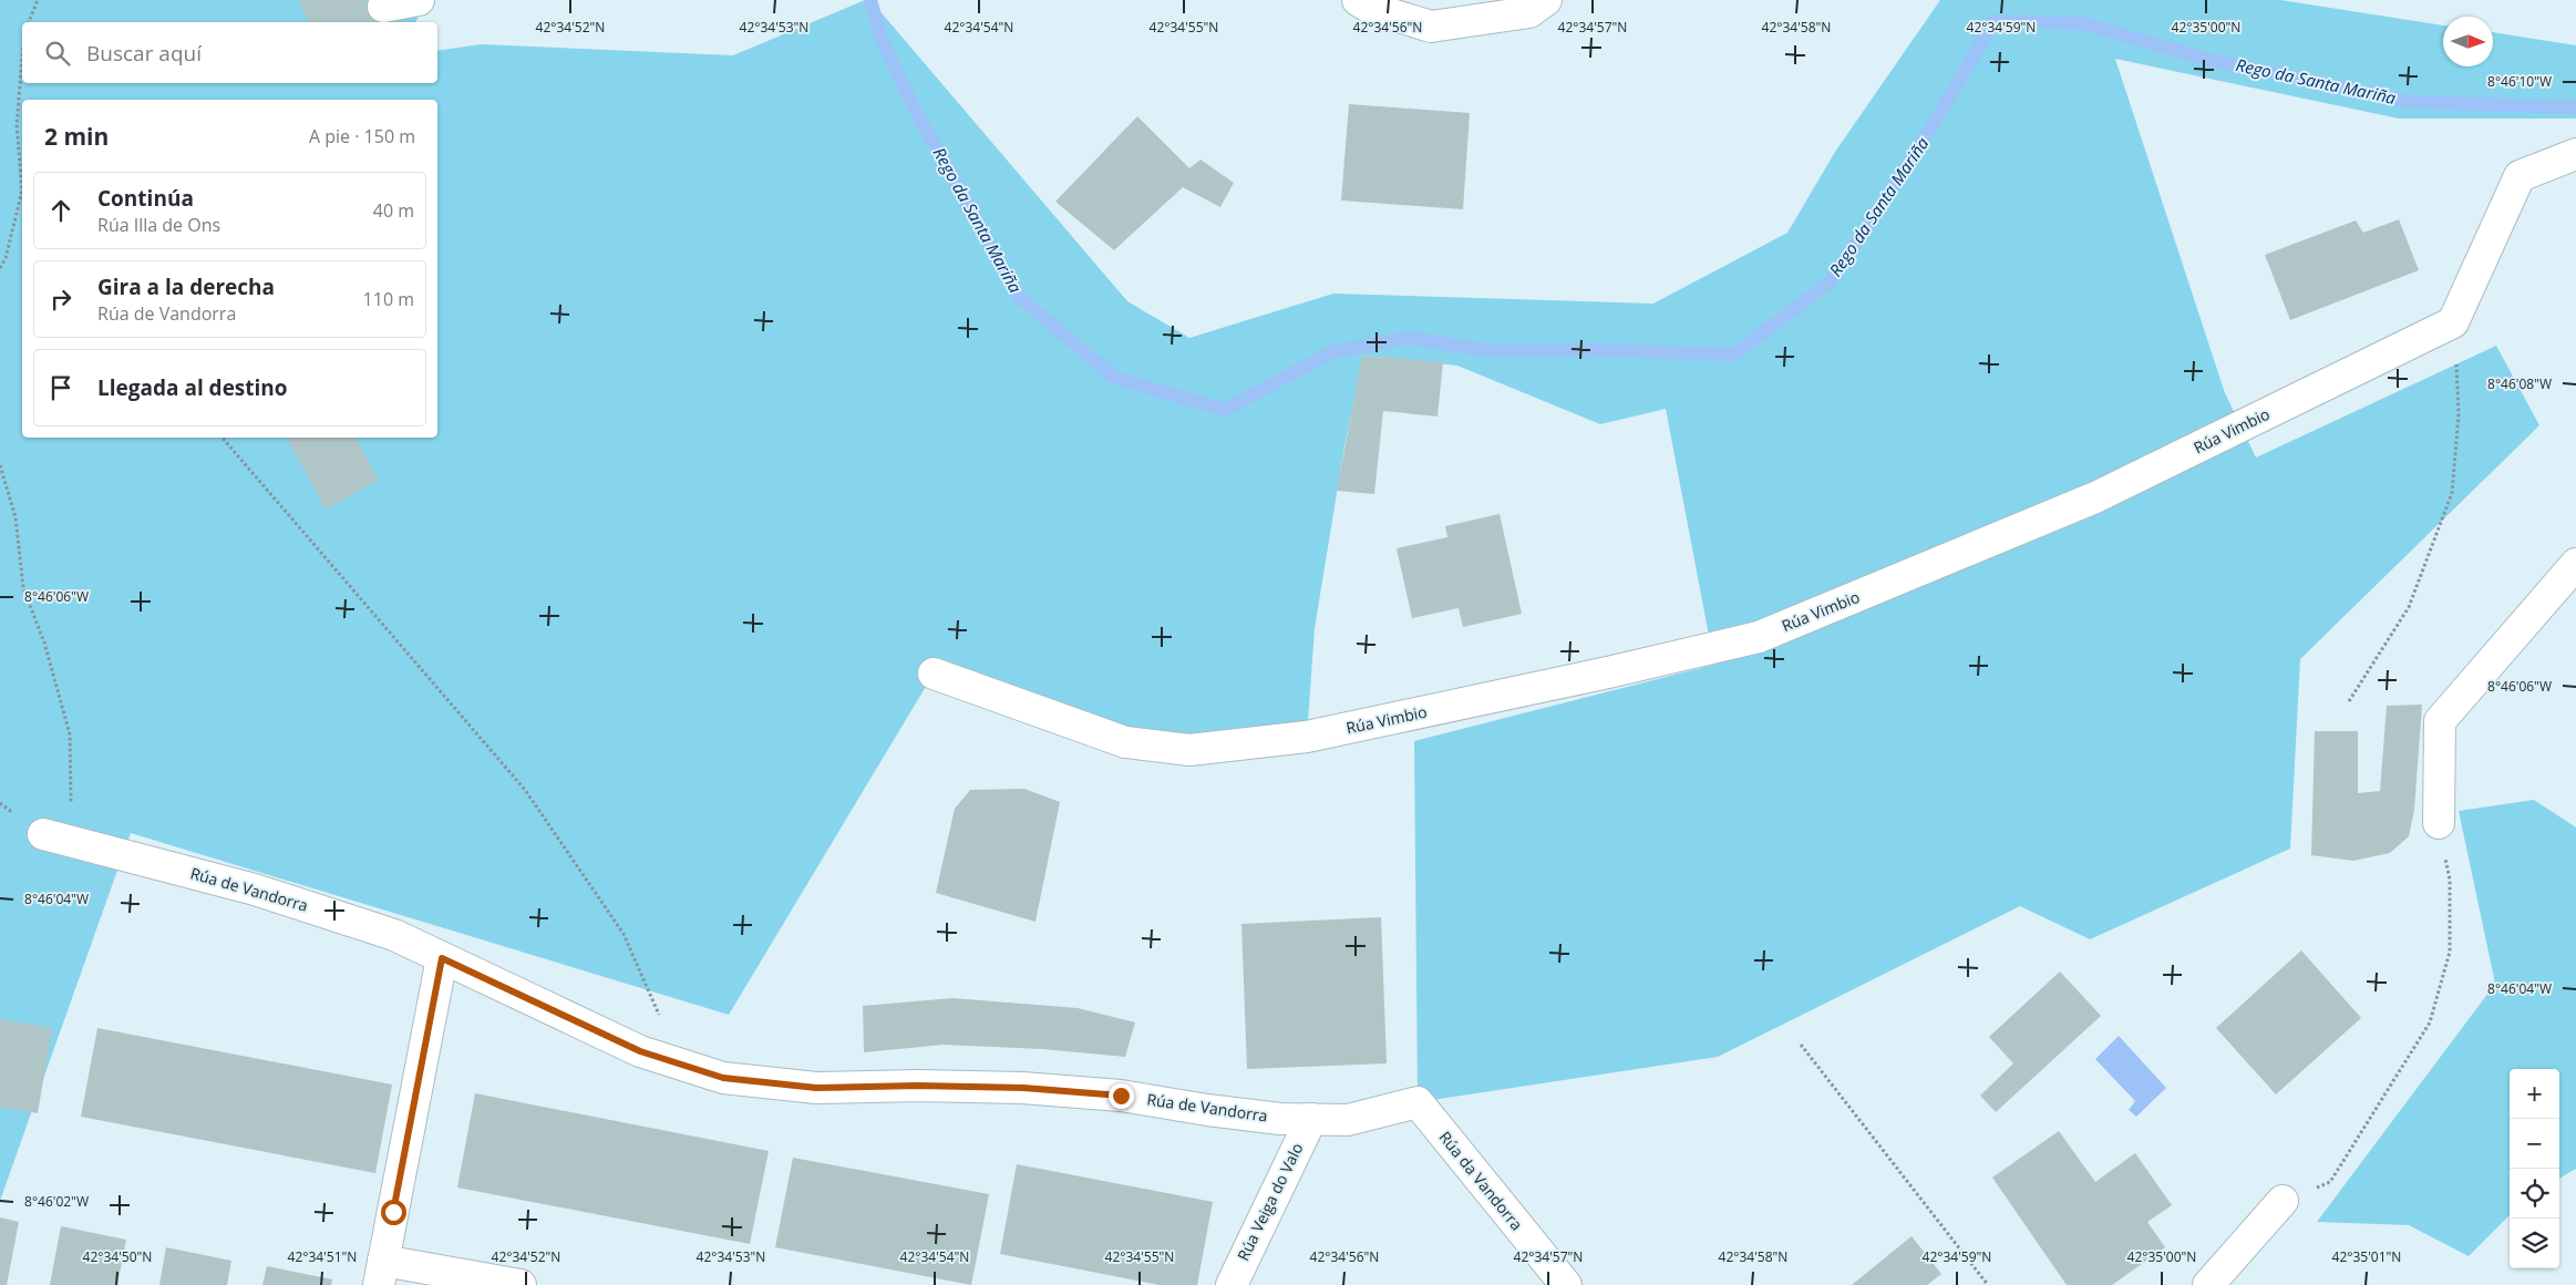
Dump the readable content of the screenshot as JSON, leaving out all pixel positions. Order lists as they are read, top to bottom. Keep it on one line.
{"streets":{"street":["Rúa Vimbio","Rúa de Vandorra","Rúa da Vandorra","Rúa Veiga do Valo"]},"crossings":[["Rúa de Vandorra","Rúa da Vandorra"],["Rúa de Vandorra","Rúa Veiga do Valo"]],"water":["Rego da Santa Mariña"],"north":"right","page":{"search":"Buscar aquí","heading":["2 min","A pie · 150 m"],"list":[["Continúa","Rúa Illa de Ons","40 m"],["Gira a la derecha","Rúa de Vandorra","110 m"],"Llegada al destino"],"map_buttons":["+","−"]},"coordinates":["42°34'52\"N","42°34'53\"N","42°34'54\"N","42°34'55\"N","42°34'56\"N","42°34'57\"N","42°34'58\"N","42°34'59\"N","42°35'00\"N","8°46'10\"W","8°46'08\"W","8°46'06\"W","8°46'04\"W","8°46'02\"W","42°34'50\"N","42°34'51\"N","42°35'01\"N"]}
